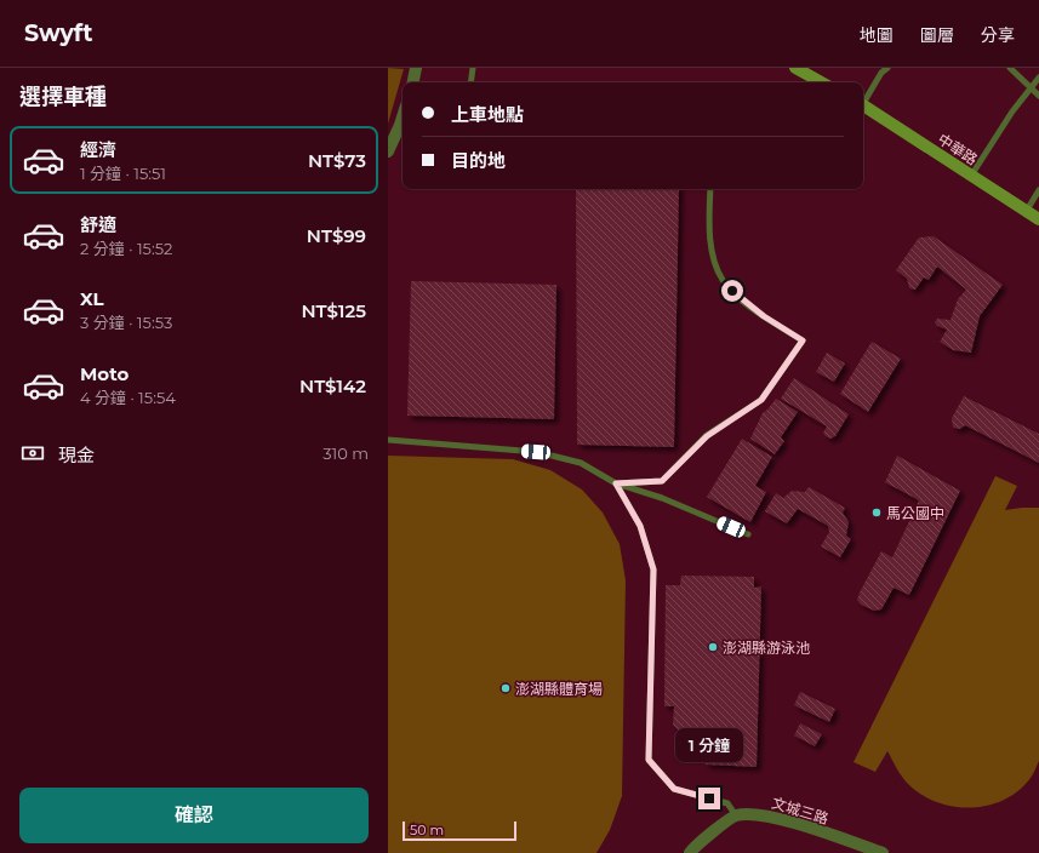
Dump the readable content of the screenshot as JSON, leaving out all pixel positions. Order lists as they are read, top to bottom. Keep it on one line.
{"streets":{"main road":["中華路"],"street":["文城三路"]},"places":["馬公國中","澎湖縣游泳池","澎湖縣體育場"],"scale_bar":"50 m","page":{"header":"Swyft","nav":["地圖","圖層","分享"],"heading":"選擇車種","banner":["上車地點","目的地"],"list":[{"name":"經濟","note":"1 分鐘 · 15:51","value":"NT$73"},{"name":"舒適","note":"2 分鐘 · 15:52","value":"NT$99"},{"name":"XL","note":"3 分鐘 · 15:53","value":"NT$125"},{"name":"Moto","note":"4 分鐘 · 15:54","value":"NT$142"}],"pay":["現金","310 m"],"bubble":"1 分鐘","buttons":"確認","scale":"50 m"}}
